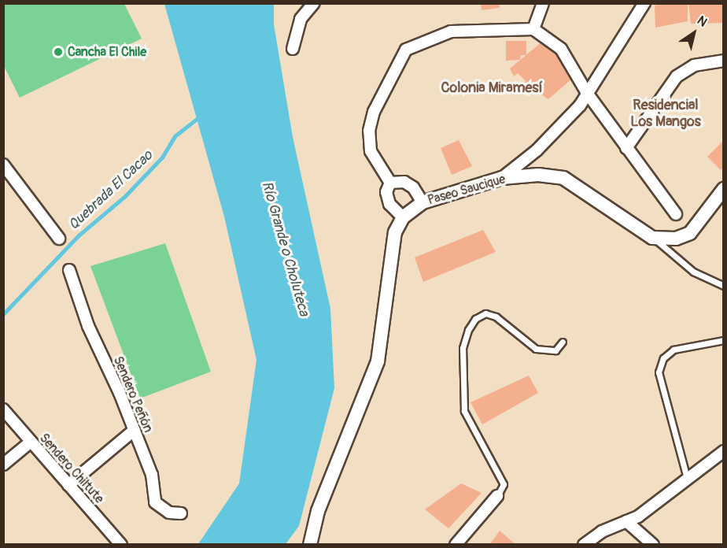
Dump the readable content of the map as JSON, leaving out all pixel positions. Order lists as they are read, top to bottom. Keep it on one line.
{"streets":{"street":["Paseo Saucique","Sendero Peñón","Sendero Chiltute"]},"districts":["Colonia Miramesí","Residencial Los Mangos"],"water":["Quebrada El Cacao","Río Grande o Choluteca"],"places":["Cancha El Chile"],"north":"top right"}
